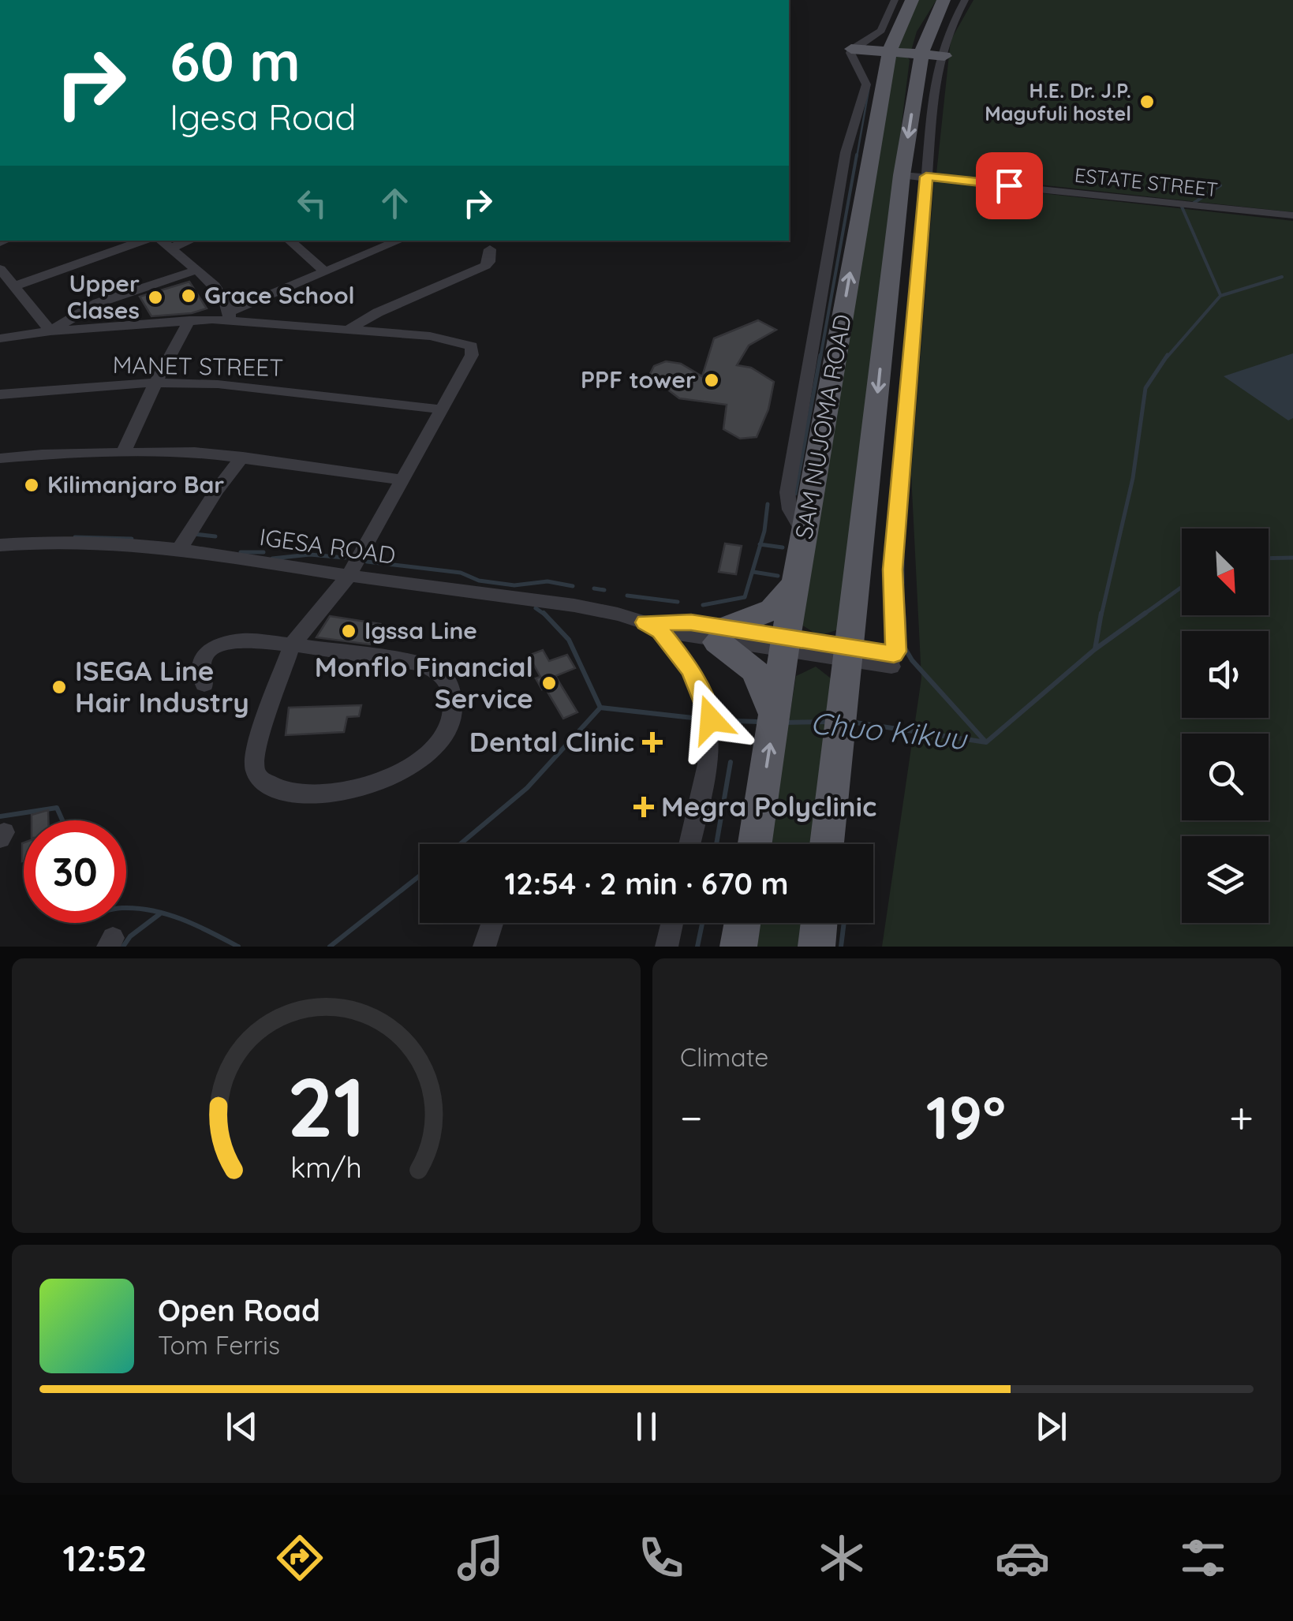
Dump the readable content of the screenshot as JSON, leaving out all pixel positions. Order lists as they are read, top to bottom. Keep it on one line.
{"streets":{"main road":["SAM NUJOMA ROAD"],"street":["ESTATE STREET","MANET STREET","IGESA ROAD"]},"crossings":[["ESTATE STREET","SAM NUJOMA ROAD"],["ESTATE STREET","IGESA ROAD"],["SAM NUJOMA ROAD","IGESA ROAD"]],"water":["Chuo Kikuu"],"places":{"other":["H.E. Dr. J.P. Magufuli hostel","Grace School","Upper Clases","PPF tower","Kilimanjaro Bar","Igssa Line","Monflo Financial Service","ISEGA Line Hair Industry"],"health":["Dental Clinic","Megra Polyclinic"]},"north":"bottom right","page":{"turn":["60 m","Igesa Road"],"limit":"30","trip":"12:54 · 2 min · 670 m","tile":"Climate","heat":["−","19°","+"],"song":["Open Road","Tom Ferris"],"tabs":"12:52","gauge":["21","km/h"]}}
